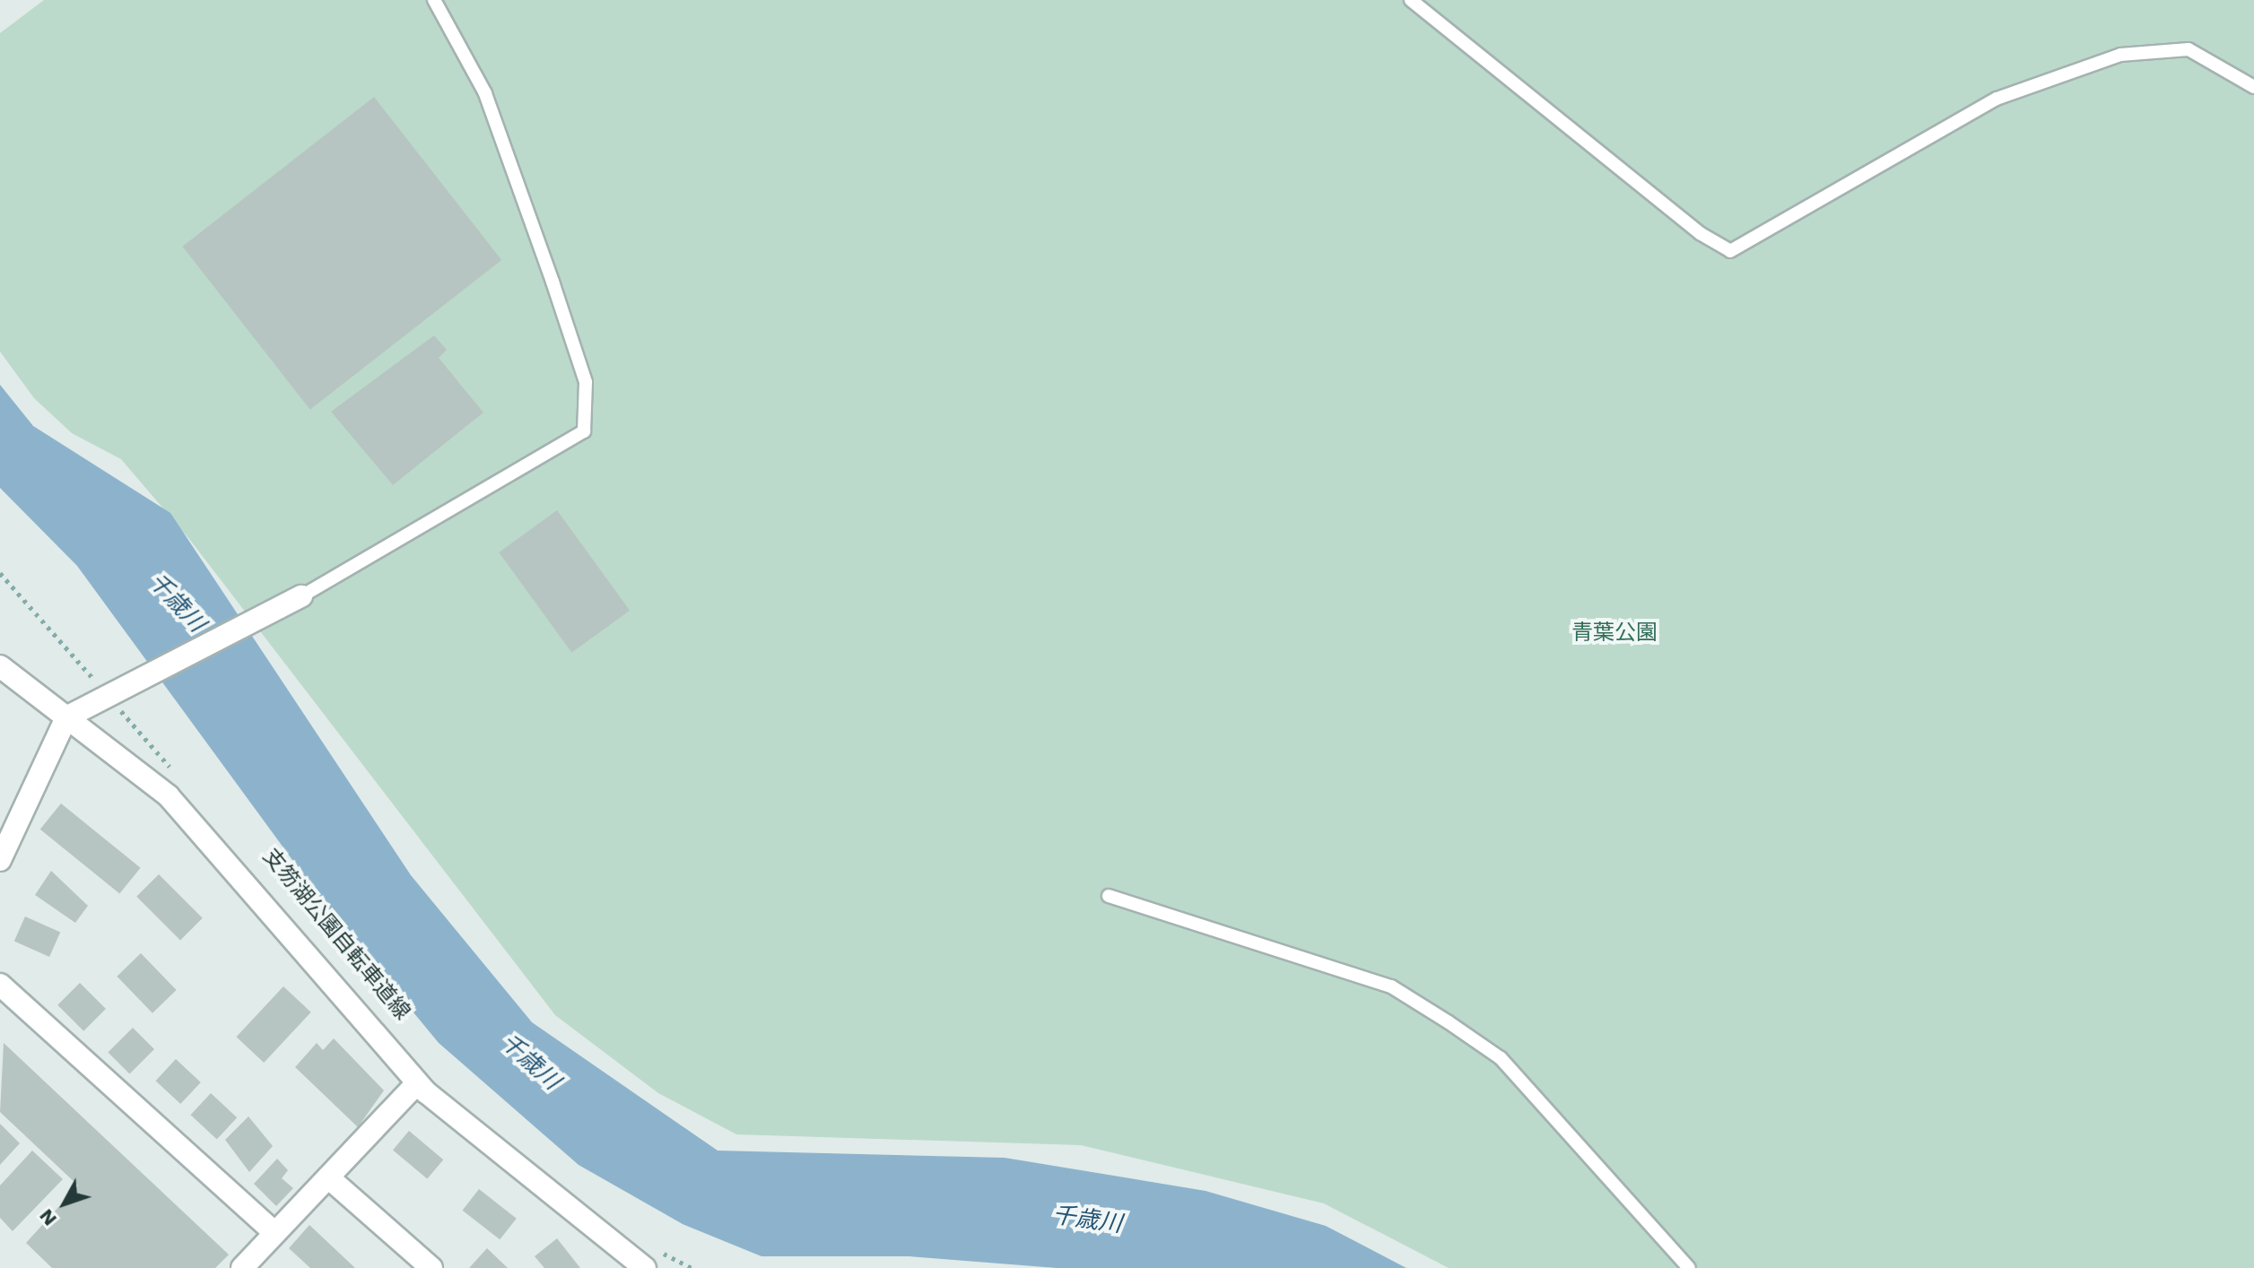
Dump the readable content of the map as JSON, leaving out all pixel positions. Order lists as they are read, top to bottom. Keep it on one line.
{"water":["千歳川"],"parks":["青葉公園"],"north":"bottom left"}
